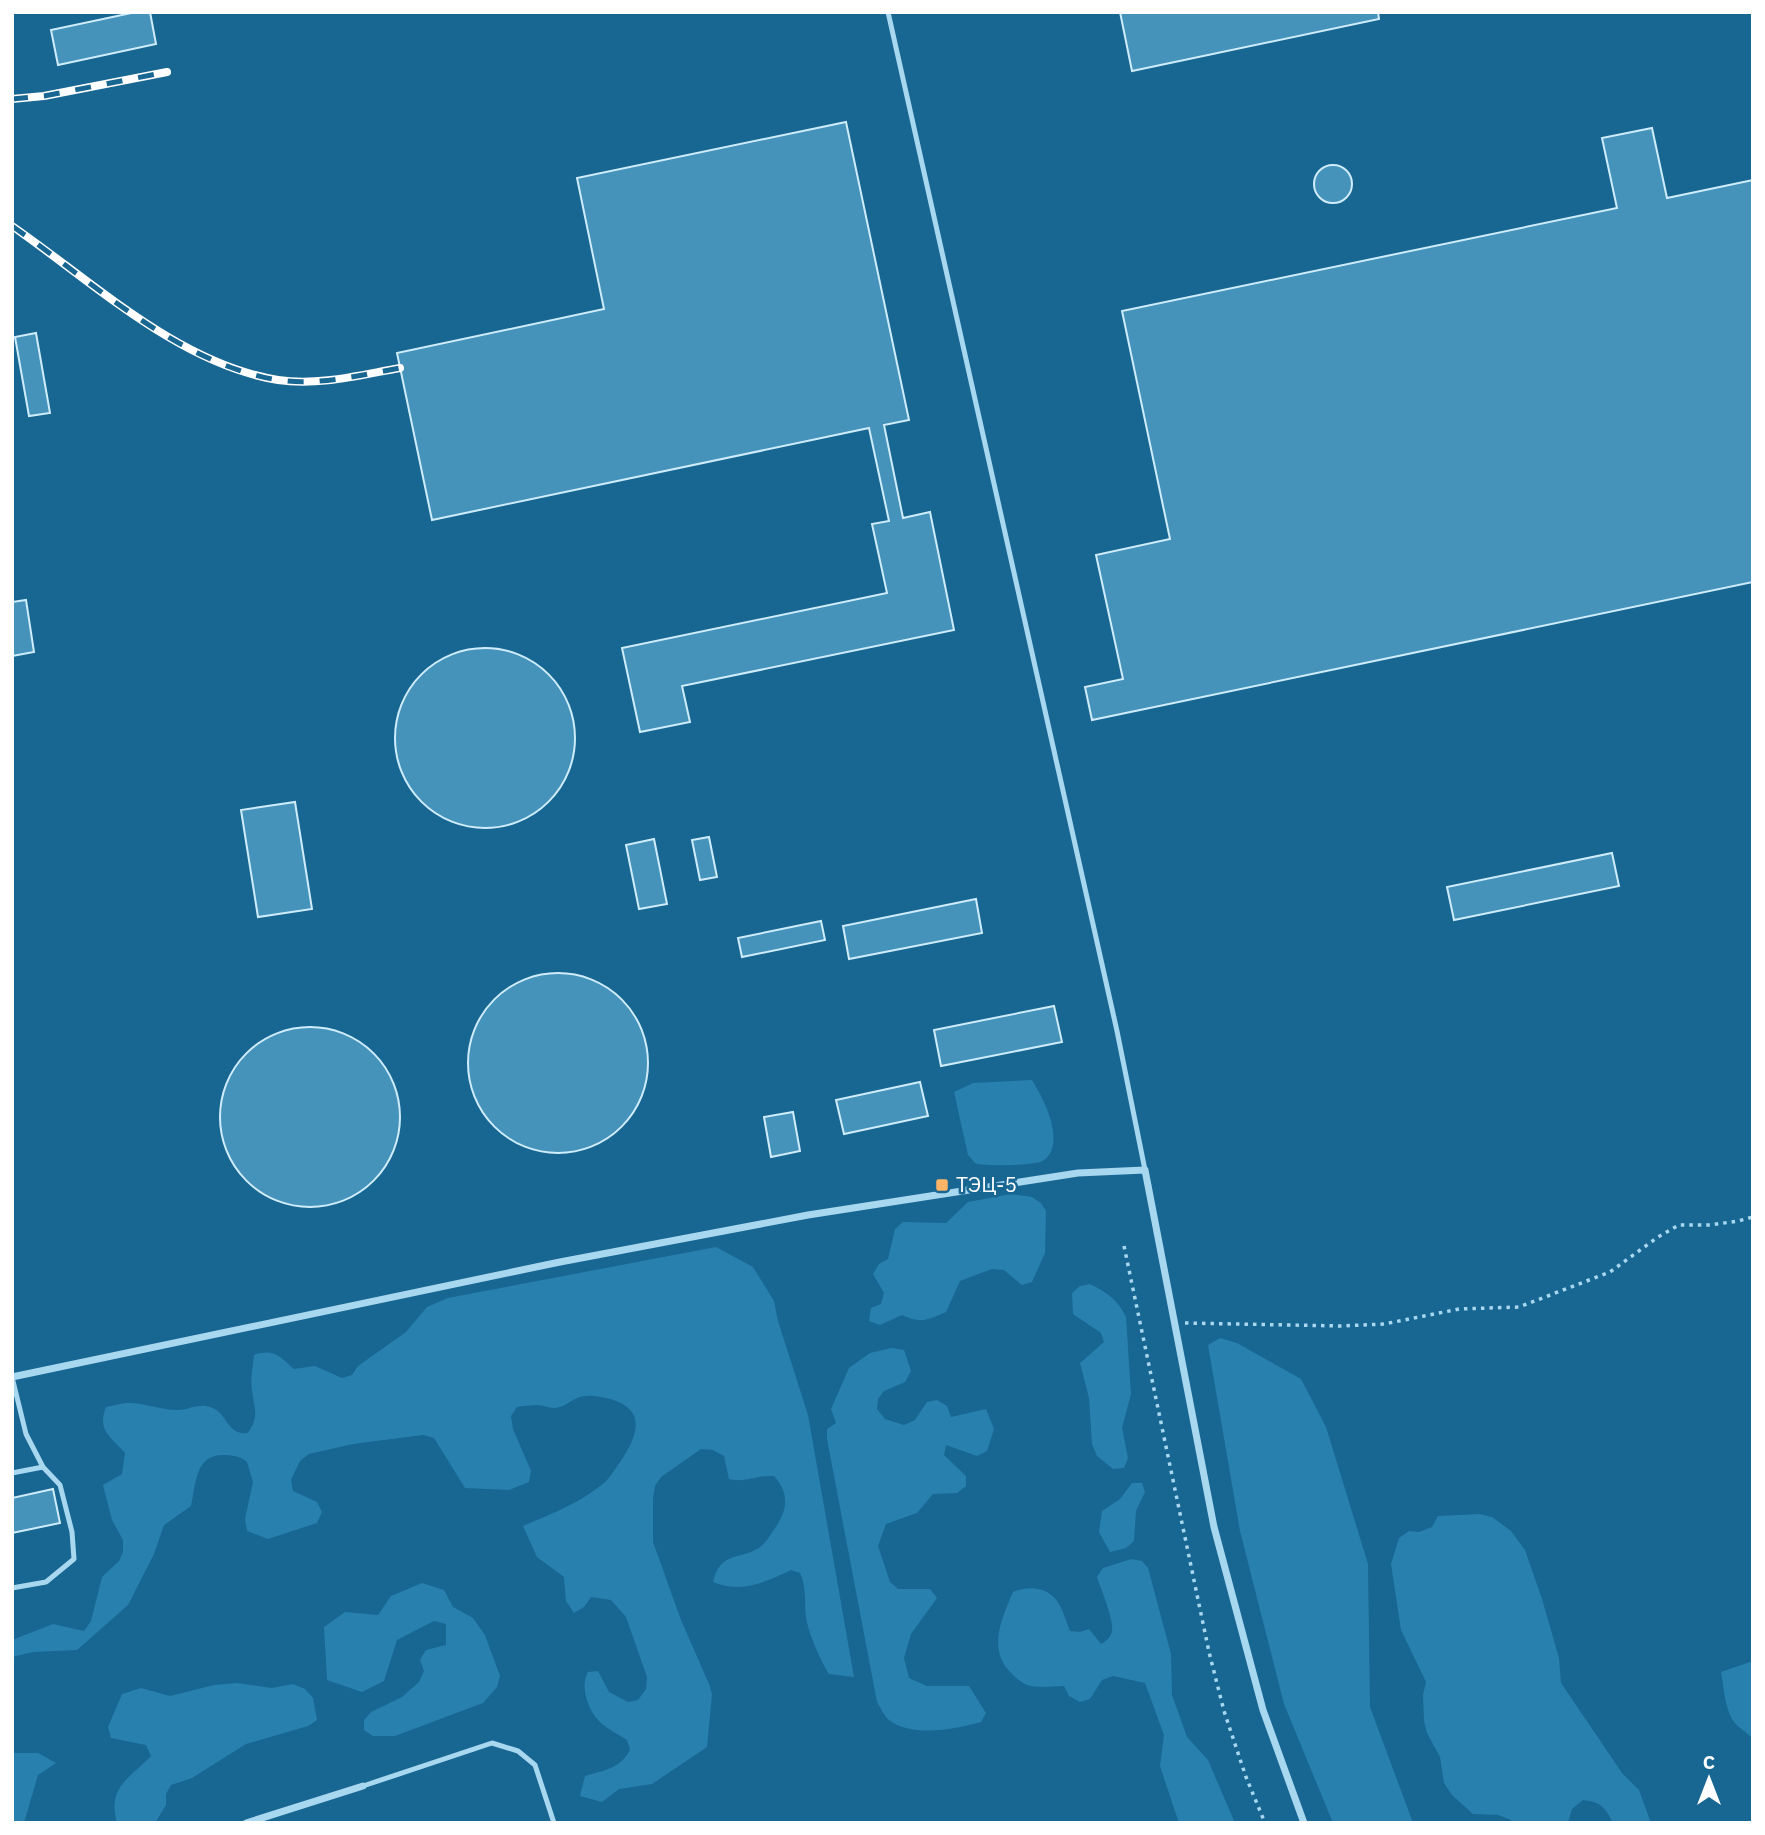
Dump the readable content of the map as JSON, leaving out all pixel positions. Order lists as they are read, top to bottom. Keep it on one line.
{"places":{"transit":["ТЭЦ-5"]},"north":"top"}
